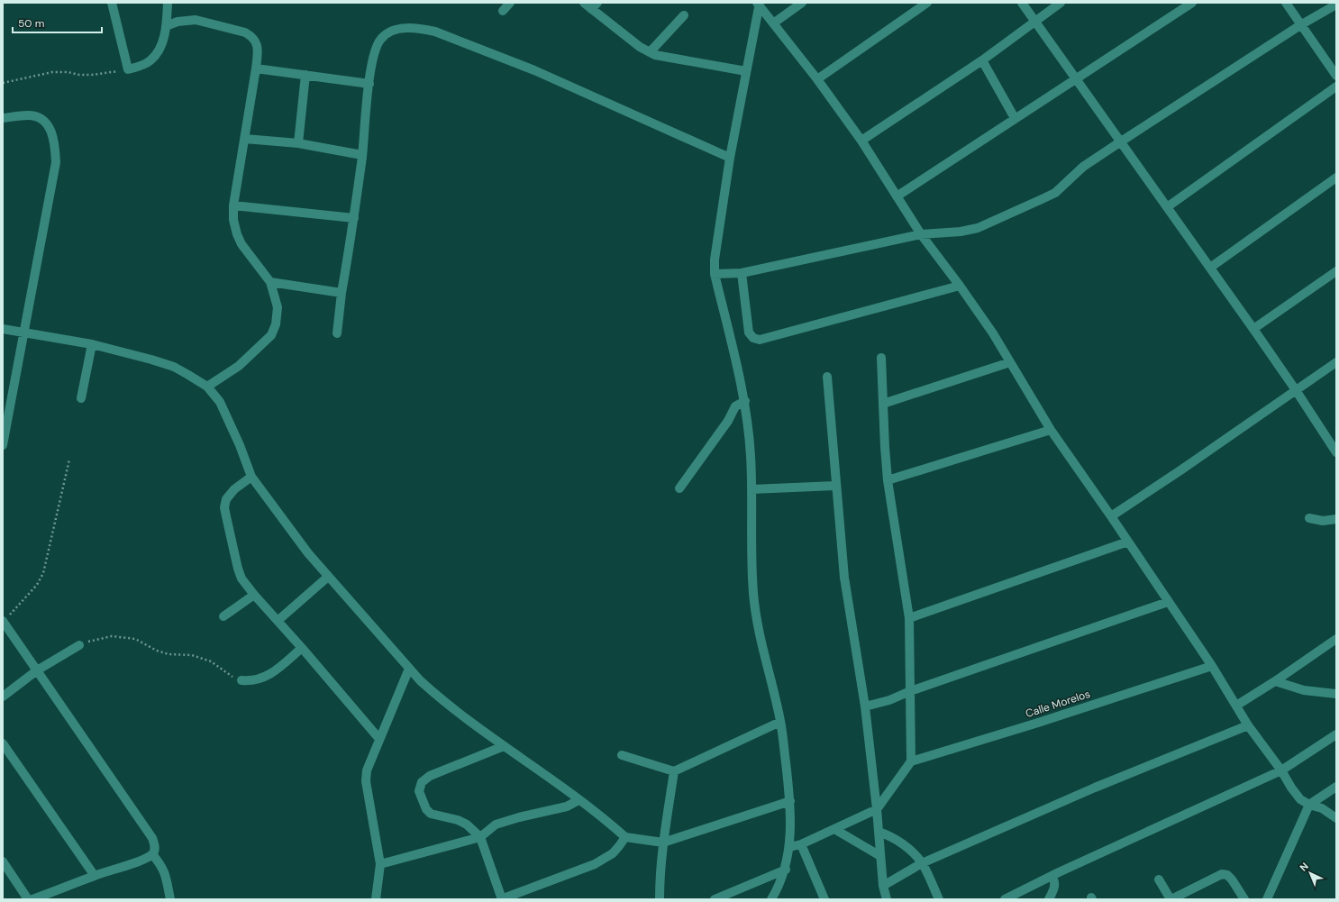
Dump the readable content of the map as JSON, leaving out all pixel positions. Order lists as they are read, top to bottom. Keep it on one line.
{"streets":{"street":["Calle Morelos"]},"scale_bar":"50 m","north":"top left"}
